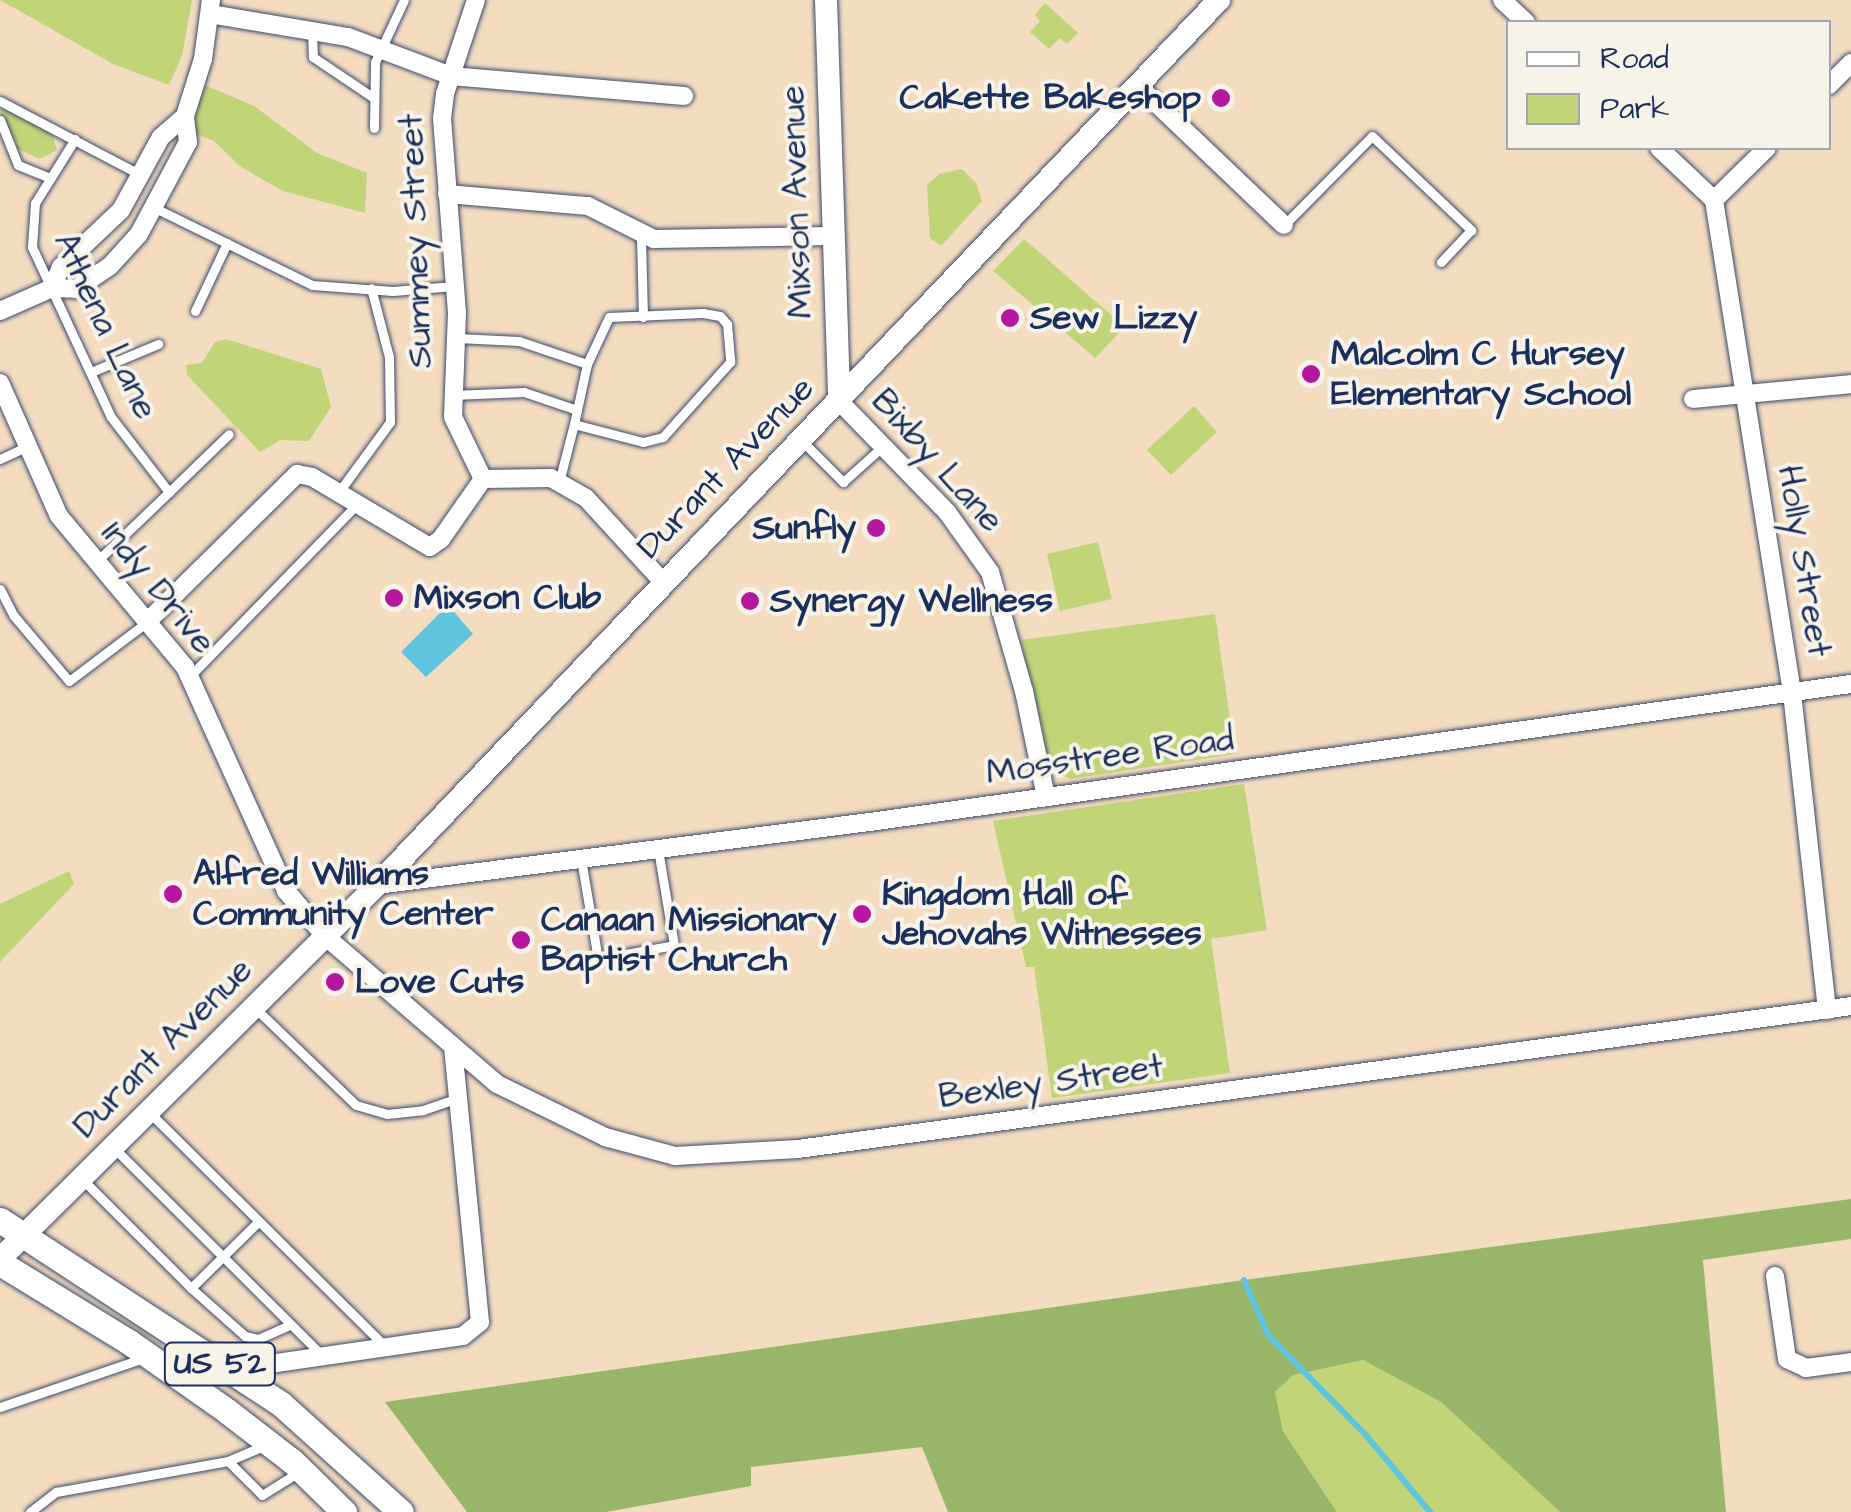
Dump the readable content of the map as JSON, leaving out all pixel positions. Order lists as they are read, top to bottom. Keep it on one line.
{"streets":{"main road":["US 52"],"street":["Mixson Avenue","Summey Street","Bixby Lane","Durant Avenue","Holly Street","Indy Drive","Mosstree Road","Bexley Street"],"lane":["Athena Lane"]},"crossings":[["Mixson Avenue","Bixby Lane"],["Mixson Avenue","Durant Avenue"],["Bixby Lane","Durant Avenue"],["Bixby Lane","Mosstree Road"],["Durant Avenue","Indy Drive"],["Durant Avenue","Mosstree Road"],["Durant Avenue","Bexley Street"],["Durant Avenue","US 52"],["Holly Street","Mosstree Road"],["Holly Street","Bexley Street"],["Indy Drive","Bexley Street"]],"places":["Cakette Bakeshop","Sew Lizzy","Malcolm C Hursey Elementary School","Sunfly","Mixson Club","Synergy Wellness","Alfred Williams Community Center","Kingdom Hall of Jehovahs Witnesses","Canaan Missionary Baptist Church","Love Cuts"],"legend":["Road","Park"]}
